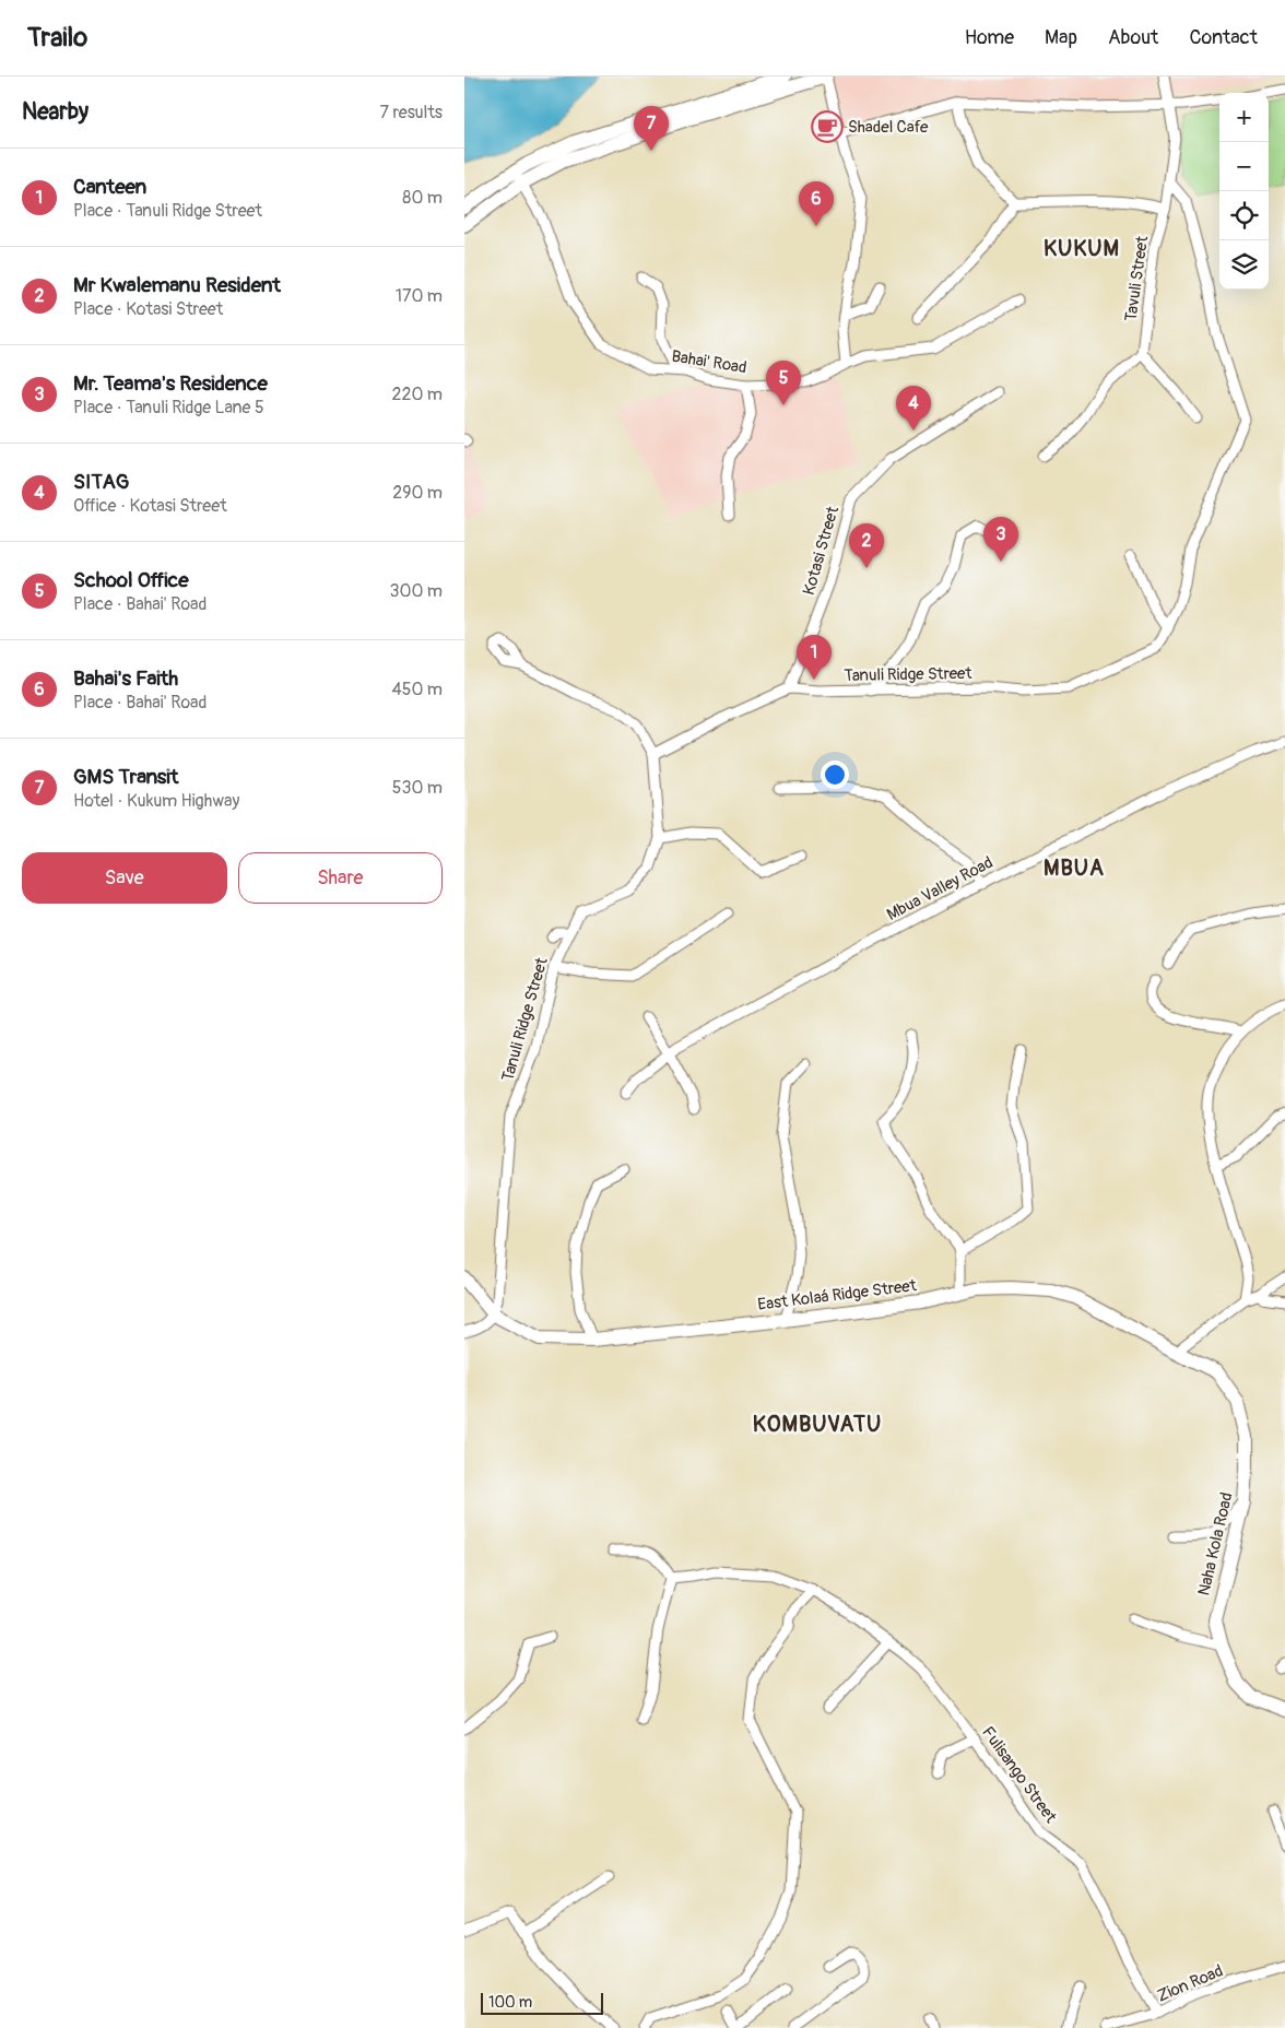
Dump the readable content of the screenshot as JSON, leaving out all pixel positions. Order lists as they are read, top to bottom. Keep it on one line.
{"streets":{"street":["Tavuli Street","Bahai' Road","Kotasi Street","Tanuli Ridge Street","Mbua Valley Road","East Kolaá Ridge Street","Naha Kola Road","Fulisango Street","Zion Road"]},"crossings":[["Tavuli Street","Tanuli Ridge Street"],["Kotasi Street","Tanuli Ridge Street"],["Tanuli Ridge Street","East Kolaá Ridge Street"],["East Kolaá Ridge Street","Naha Kola Road"],["Fulisango Street","Zion Road"]],"districts":["KUKUM","MBUA","KOMBUVATU"],"places":{"cafe":["Shadel Cafe"]},"scale_bar":"100 m","page":{"header":"Trailo","nav":["Home","Map","About","Contact"],"heading":["Nearby","7 results"],"map_buttons":["+","−"],"pins":["7","6","5","4","3","2","1"],"list":[{"mark":"1","name":"Canteen","note":"Place · Tanuli Ridge Street","value":"80 m"},{"mark":"2","name":"Mr Kwalemanu Resident","note":"Place · Kotasi Street","value":"170 m"},{"mark":"3","name":"Mr. Teama's Residence","note":"Place · Tanuli Ridge Lane 5","value":"220 m"},{"mark":"4","name":"SITAG","note":"Office · Kotasi Street","value":"290 m"},{"mark":"5","name":"School Office","note":"Place · Bahai' Road","value":"300 m"},{"mark":"6","name":"Bahai's Faith","note":"Place · Bahai' Road","value":"450 m"},{"mark":"7","name":"GMS Transit","note":"Hotel · Kukum Highway","value":"530 m"}],"buttons":["Save","Share"],"scale":"100 m"}}
